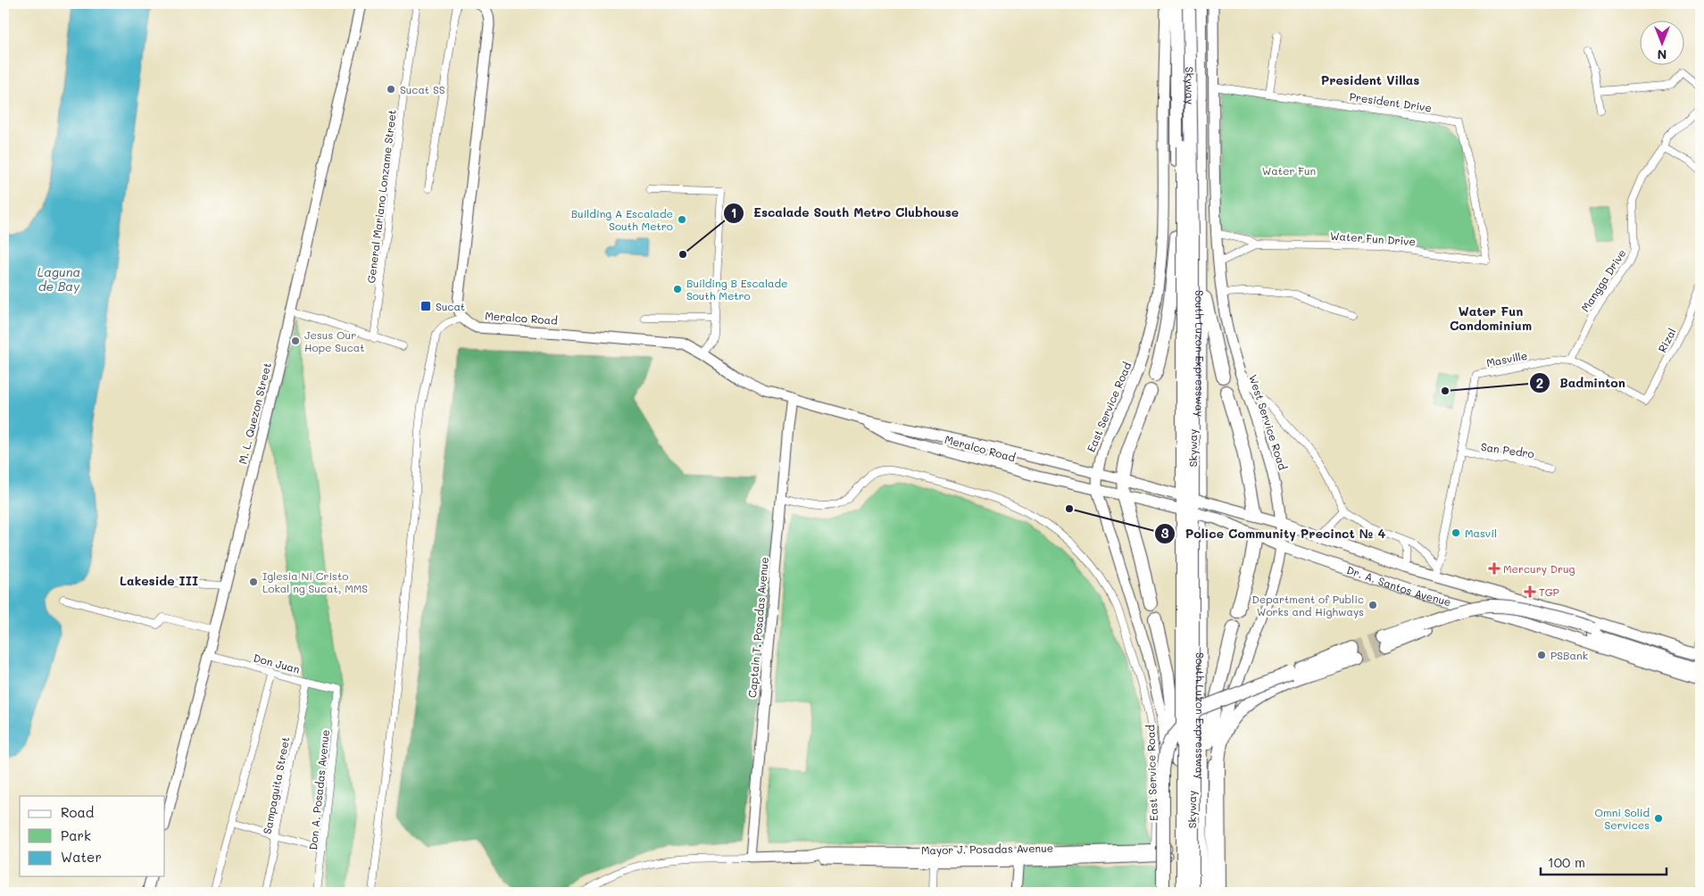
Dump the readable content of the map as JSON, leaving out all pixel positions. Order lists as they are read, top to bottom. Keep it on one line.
{"streets":{"highway":["Skyway","South Luzon Expressway"],"main road":["Meralco Road","East Service Road","M. L. Quezon Street","West Service Road","Dr. A. Santos Avenue","Captain T. Posadas Avenue","Mayor J. Posadas Avenue"],"street":["President Drive","General Mariano Lonzame Street","Water Fun Drive","Mangga Drive","Rizal","Masville","San Pedro","Don Juan","Sampaguita Street","Don A. Posadas Avenue"]},"crossings":[["President Drive","Water Fun Drive"],["President Drive","West Service Road"],["Water Fun Drive","West Service Road"],["Mangga Drive","Masville"],["Meralco Road","East Service Road"],["Meralco Road","Dr. A. Santos Avenue"],["Meralco Road","Captain T. Posadas Avenue"],["Rizal","Masville"],["Masville","San Pedro"],["Masville","Dr. A. Santos Avenue"],["East Service Road","Dr. A. Santos Avenue"],["East Service Road","Mayor J. Posadas Avenue"],["M. L. Quezon Street","Don Juan"],["West Service Road","Dr. A. Santos Avenue"],["Captain T. Posadas Avenue","Mayor J. Posadas Avenue"],["Don Juan","Sampaguita Street"],["Don Juan","Don A. Posadas Avenue"]],"districts":["President Villas","Water Fun Condominium","Lakeside III"],"water":["Laguna de Bay"],"parks":["Water Fun"],"places":{"other":["Sucat SS","Building A Escalade South Metro","Escalade South Metro Clubhouse","Building B Escalade South Metro","Jesus Our Hope Sucat","Badminton","Police Community Precinct № 4","Masvil","Iglesia Ni Cristo Lokal ng Sucat, MMS","Department of Public Works and Highways","PSBank","Omni Solid Services"],"transit":["Sucat"],"health":["Mercury Drug","TGP"]},"legend":["Road","Park","Water"],"scale_bar":"100 m","north":"bottom"}
